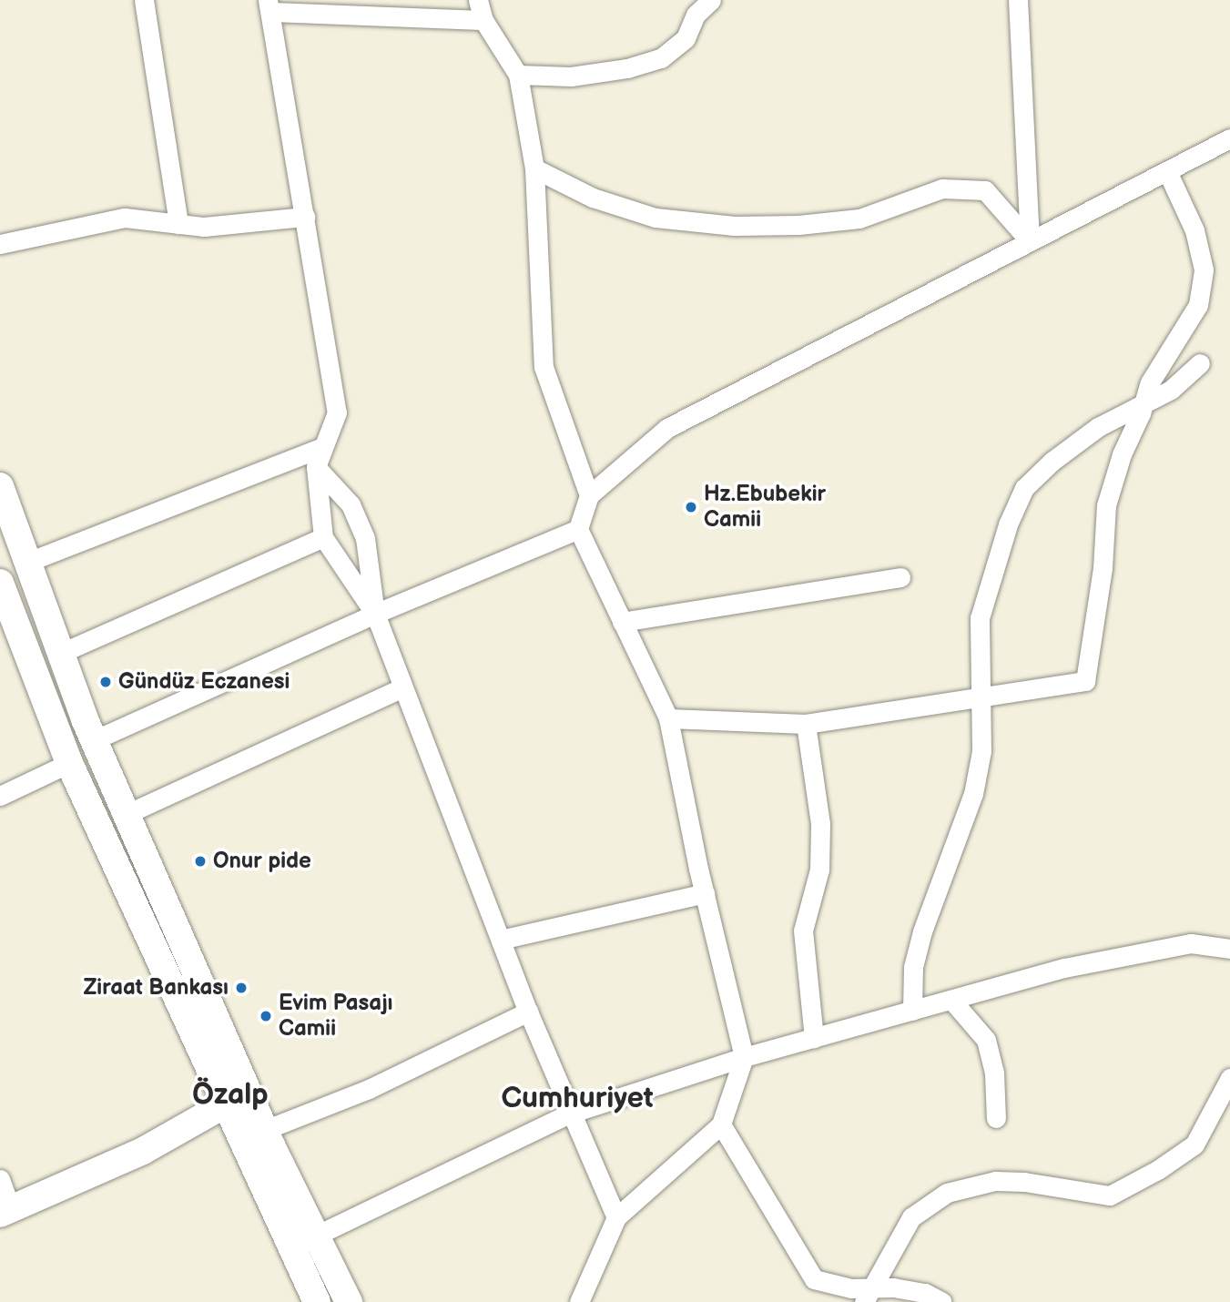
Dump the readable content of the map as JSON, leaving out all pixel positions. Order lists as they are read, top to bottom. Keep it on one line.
{"districts":["Özalp","Cumhuriyet"],"places":["Hz.Ebubekir Camii","Gündüz Eczanesi","Onur pide","Ziraat Bankası","Evim Pasajı Camii"]}
